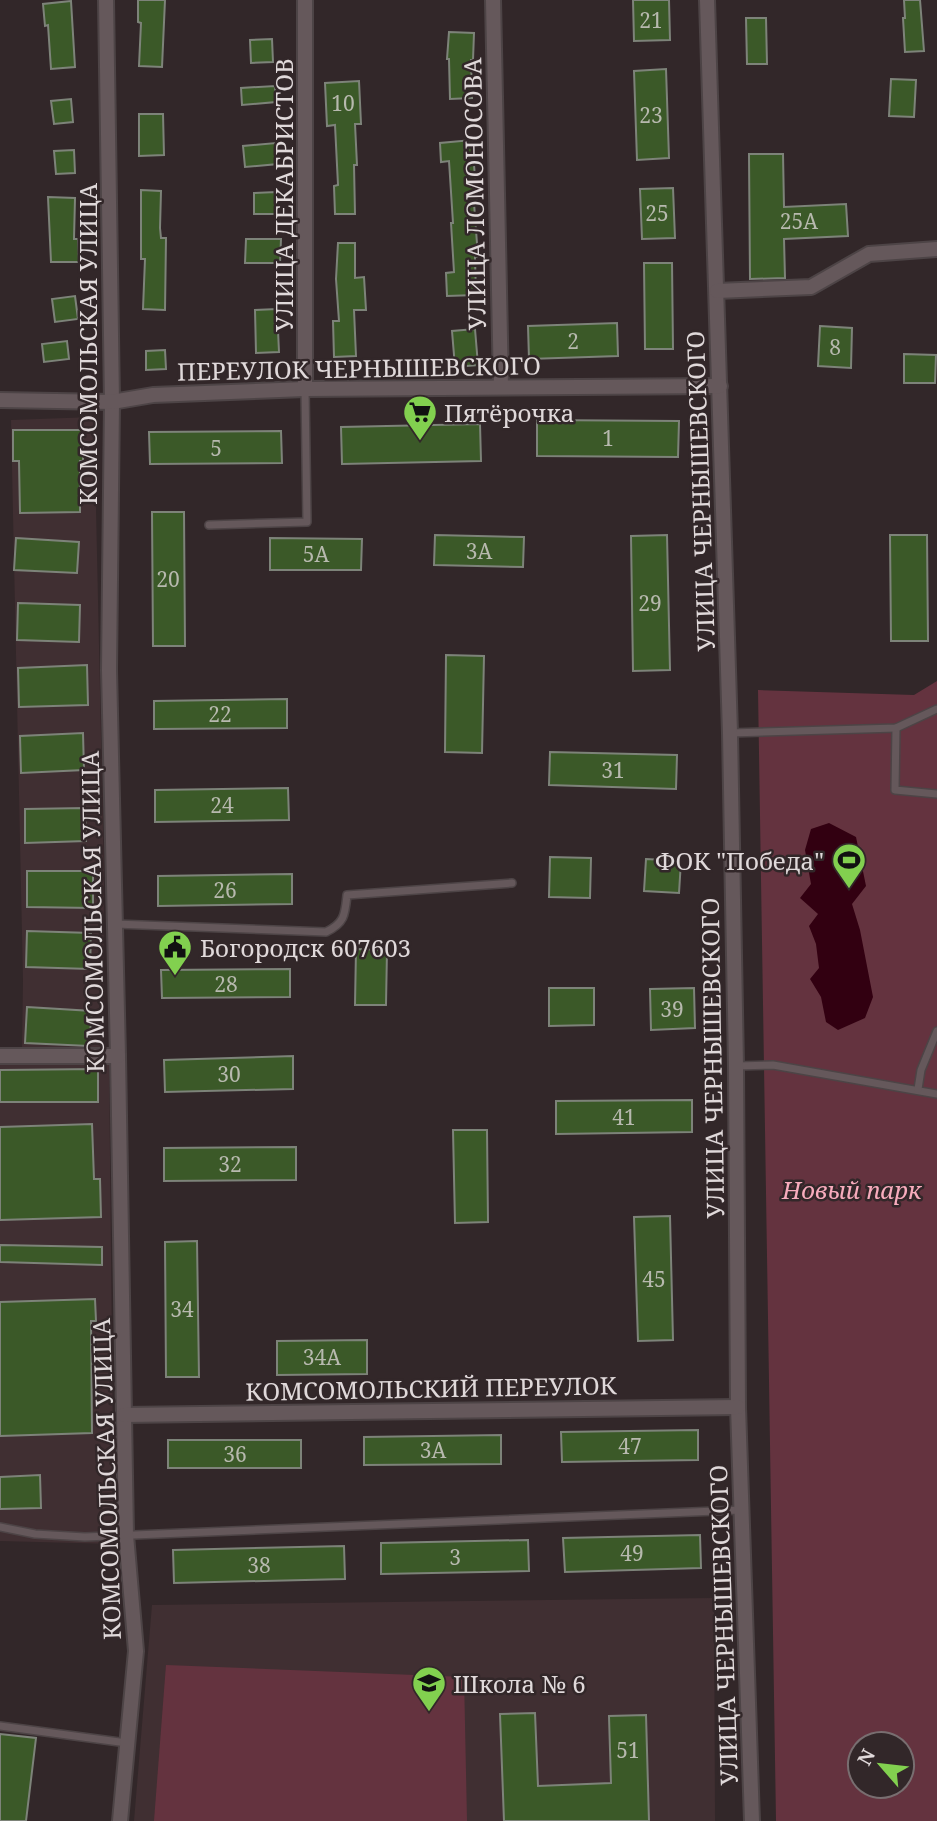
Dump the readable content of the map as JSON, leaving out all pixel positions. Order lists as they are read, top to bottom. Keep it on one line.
{"streets":{"street":["УЛИЦА ЛОМОНОСОВА","УЛИЦА ДЕКАБРИСТОВ","КОМСОМОЛЬСКАЯ УЛИЦА","ПЕРЕУЛОК ЧЕРНЫШЕВСКОГО","УЛИЦА ЧЕРНЫШЕВСКОГО","КОМСОМОЛЬСКИЙ ПЕРЕУЛОК"]},"crossings":[["УЛИЦА ЛОМОНОСОВА","ПЕРЕУЛОК ЧЕРНЫШЕВСКОГО"],["УЛИЦА ДЕКАБРИСТОВ","ПЕРЕУЛОК ЧЕРНЫШЕВСКОГО"],["КОМСОМОЛЬСКАЯ УЛИЦА","ПЕРЕУЛОК ЧЕРНЫШЕВСКОГО"],["КОМСОМОЛЬСКАЯ УЛИЦА","КОМСОМОЛЬСКИЙ ПЕРЕУЛОК"],["ПЕРЕУЛОК ЧЕРНЫШЕВСКОГО","УЛИЦА ЧЕРНЫШЕВСКОГО"],["УЛИЦА ЧЕРНЫШЕВСКОГО","КОМСОМОЛЬСКИЙ ПЕРЕУЛОК"]],"parks":["Новый парк"],"places":{"supermarket":["Пятёрочка"],"sports":["ФОК \"Победа\""],"public building":["Богородск 607603"],"school or university":["Школа № 6"]},"house_numbers":["21","10","23","25","25А","2","8","1","5","3А","5А","20","29","22","31","24","26","28","39","30","41","32","45","34","34А","47","3А","36","49","3","38","51"],"north":"top left"}
